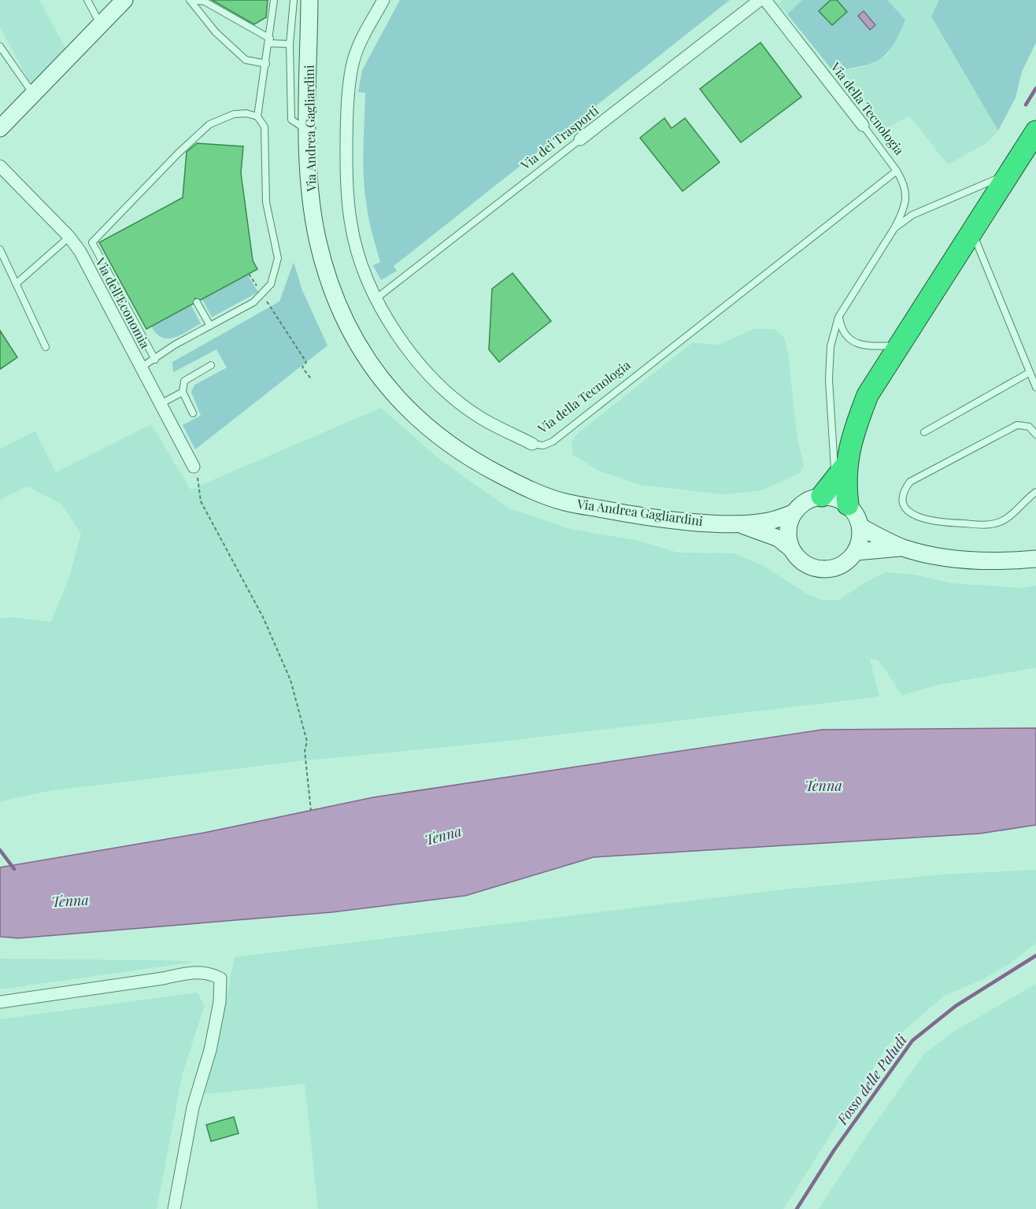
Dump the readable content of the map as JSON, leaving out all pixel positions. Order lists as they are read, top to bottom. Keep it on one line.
{"streets":{"main road":["Via Andrea Gagliardini"],"street":["Via della Tecnologia","Via dei Trasporti","Via dell'Economia"]},"crossings":[["Via della Tecnologia","Via dei Trasporti"]],"water":["Tenna","Fosso delle Paludi"]}
